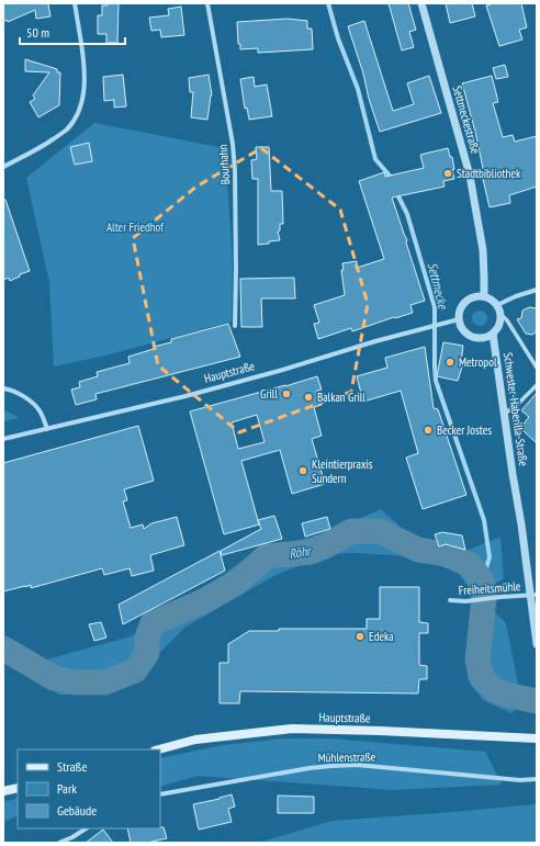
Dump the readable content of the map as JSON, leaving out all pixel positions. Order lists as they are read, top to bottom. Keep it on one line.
{"streets":{"main road":["Hauptstraße"],"street":["Settmeckestraße","Bourhahn","Schwester-Haberilla-Straße","Freiheitsmühle","Mühlenstraße"]},"crossings":[["Settmeckestraße","Hauptstraße"],["Settmeckestraße","Schwester-Haberilla-Straße"],["Hauptstraße","Schwester-Haberilla-Straße"],["Schwester-Haberilla-Straße","Freiheitsmühle"]],"water":["Settmecke","Röhr"],"parks":["Alter Friedhof"],"places":["Stadtbibliothek","Metropol","Grill","Balkan Grill","Becker Jostes","Kleintierpraxis Sundern","Edeka"],"legend":["Straße","Park","Gebäude"],"scale_bar":"50 m"}
